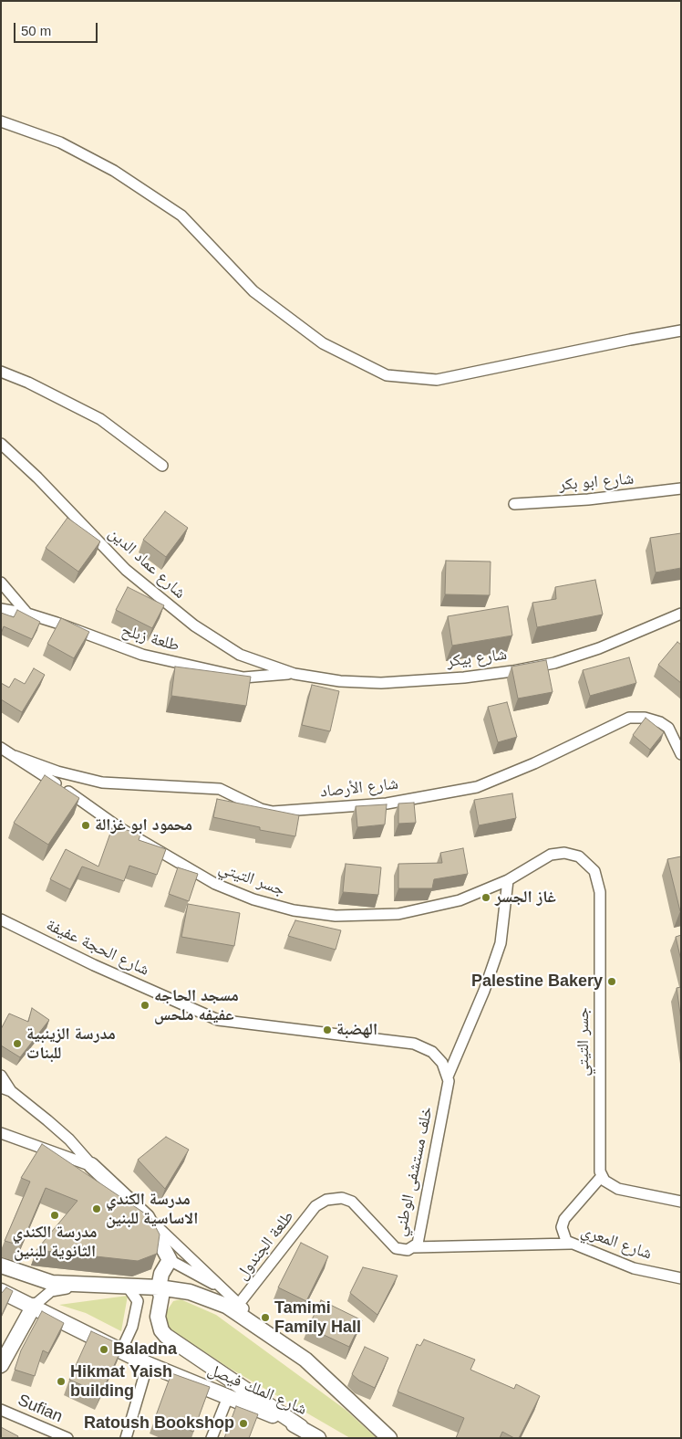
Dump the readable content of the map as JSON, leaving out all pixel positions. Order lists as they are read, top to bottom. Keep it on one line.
{"streets":{"main road":["شارع الملك فيصل"],"street":["شارع ابو بكر","شارع عماد الدين","طلعة زبلح","شارع بيكر","شارع الأرصاد","جسر التيتي","شارع الحجة عفيفة","خلف مستشفى الوطني","شارع المعري","طلعة الجندول","Sufian"]},"crossings":[["شارع عماد الدين","طلعة زبلح"],["شارع عماد الدين","شارع بيكر"],["طلعة زبلح","شارع بيكر"],["شارع الأرصاد","جسر التيتي"],["جسر التيتي","خلف مستشفى الوطني"],["جسر التيتي","شارع المعري"],["شارع الحجة عفيفة","خلف مستشفى الوطني"],["خلف مستشفى الوطني","طلعة الجندول"]],"places":["محمود ابو غزالة","غاز الجسر","Palestine Bakery","مسجد الحاجه عفيفه ملحس","الهضبة","مدرسة الزينبية للبنات","مدرسة الكندي الاساسية للبنين","مدرسة الكندي الثانوية للبنين","Tamimi Family Hall","Baladna","Hikmat Yaish building","Ratoush Bookshop"],"scale_bar":"50 m"}
